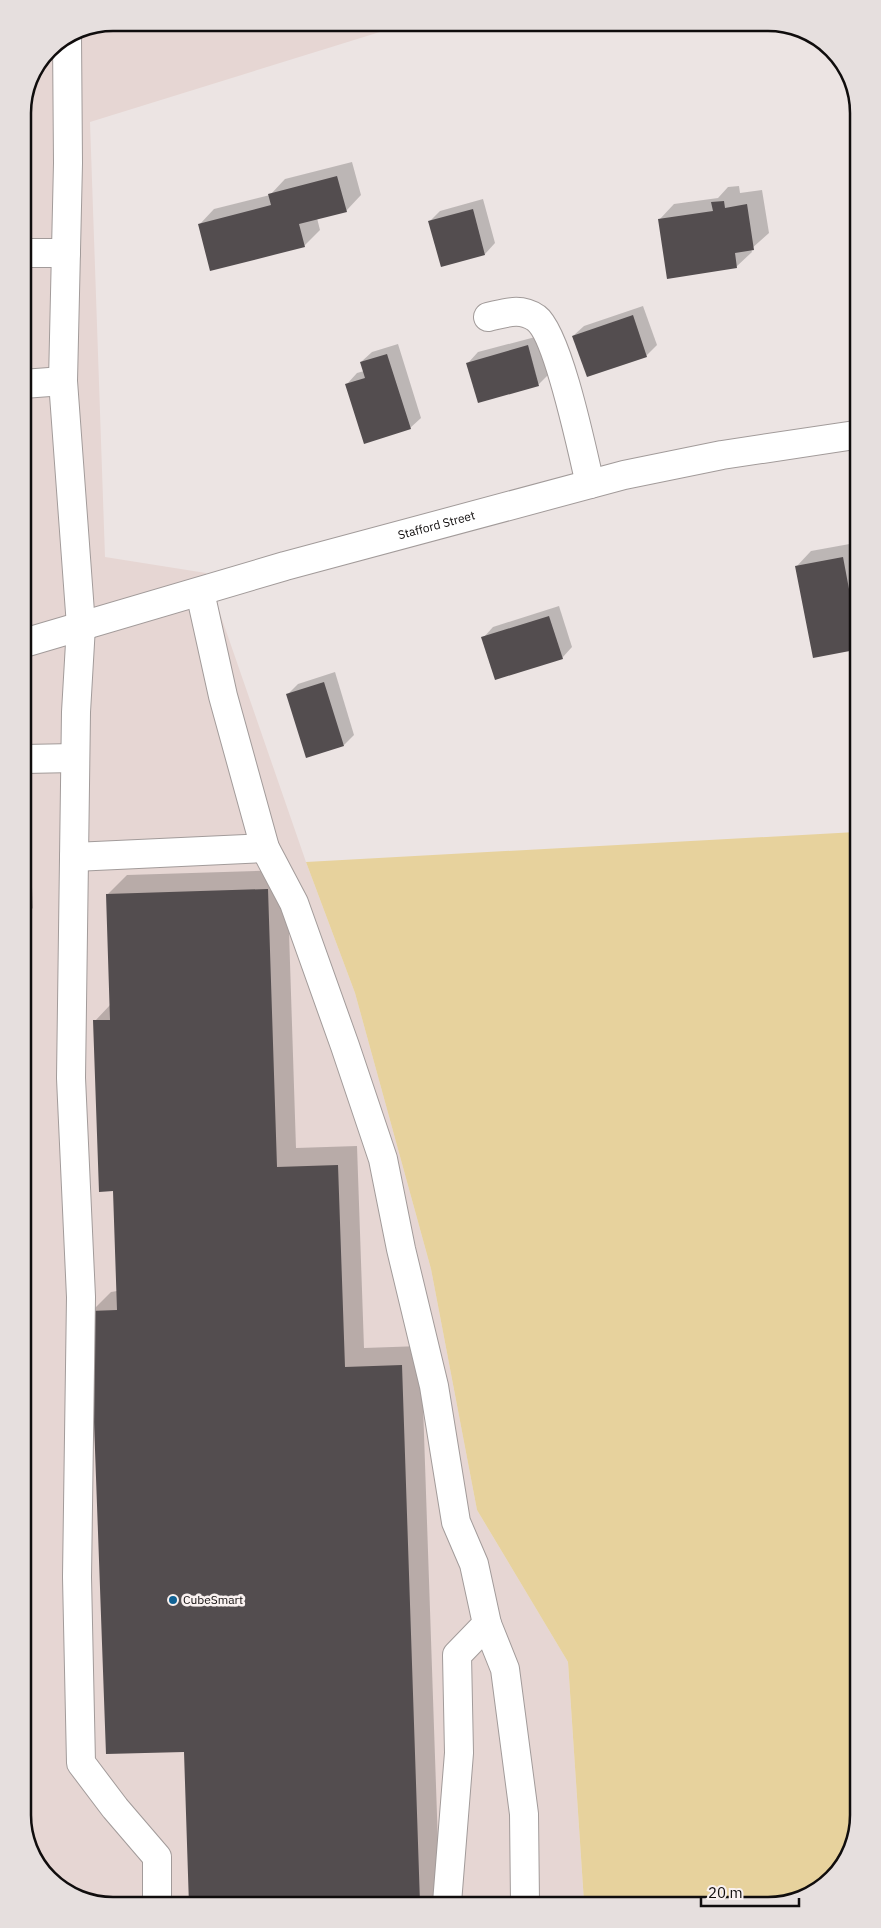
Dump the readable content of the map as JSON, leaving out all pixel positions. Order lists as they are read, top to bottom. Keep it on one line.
{"streets":{"street":["Stafford Street"]},"places":["CubeSmart"],"scale_bar":"20 m"}
